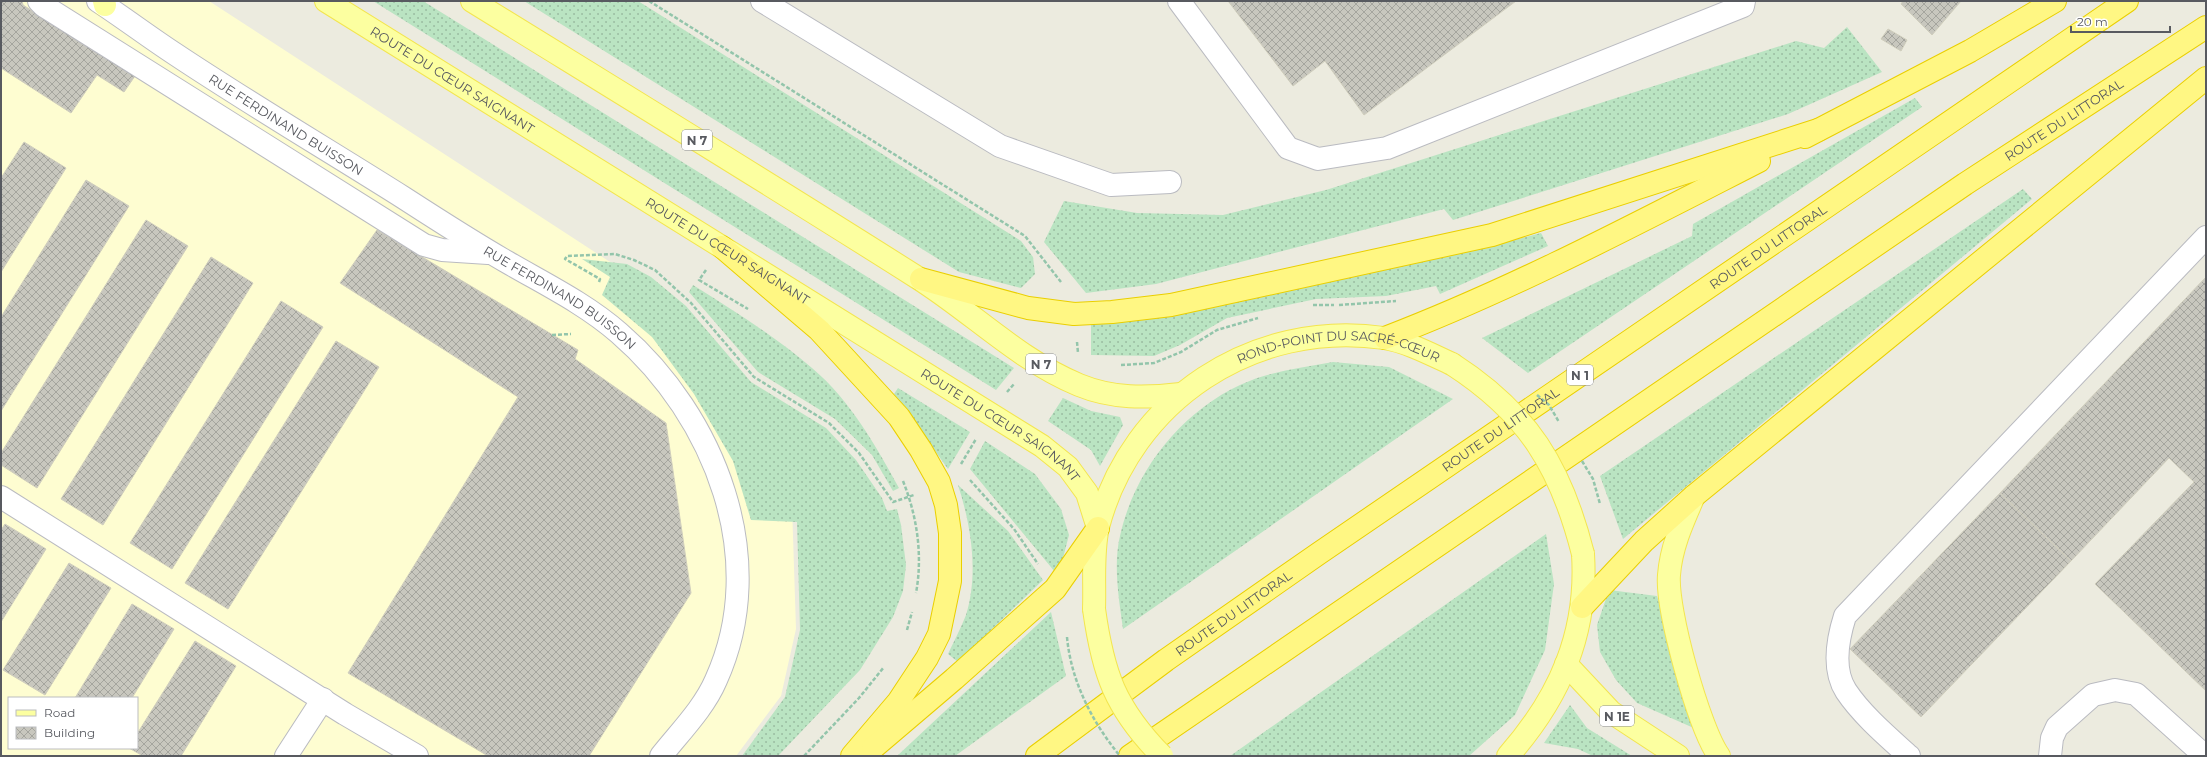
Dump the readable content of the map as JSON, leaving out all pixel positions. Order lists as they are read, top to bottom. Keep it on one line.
{"streets":{"highway":["ROUTE DU LITTORAL","N 1"],"main road":["ROUTE DU CŒUR SAIGNANT","N 7","ROND-POINT DU SACRÉ-CŒUR","N 1E"],"lane":["RUE FERDINAND BUISSON"]},"crossings":[["ROUTE DU CŒUR SAIGNANT","ROND-POINT DU SACRÉ-CŒUR"],["N 7","ROND-POINT DU SACRÉ-CŒUR"],["ROND-POINT DU SACRÉ-CŒUR","N 1E"]],"legend":["Road","Building"],"scale_bar":"20 m"}
